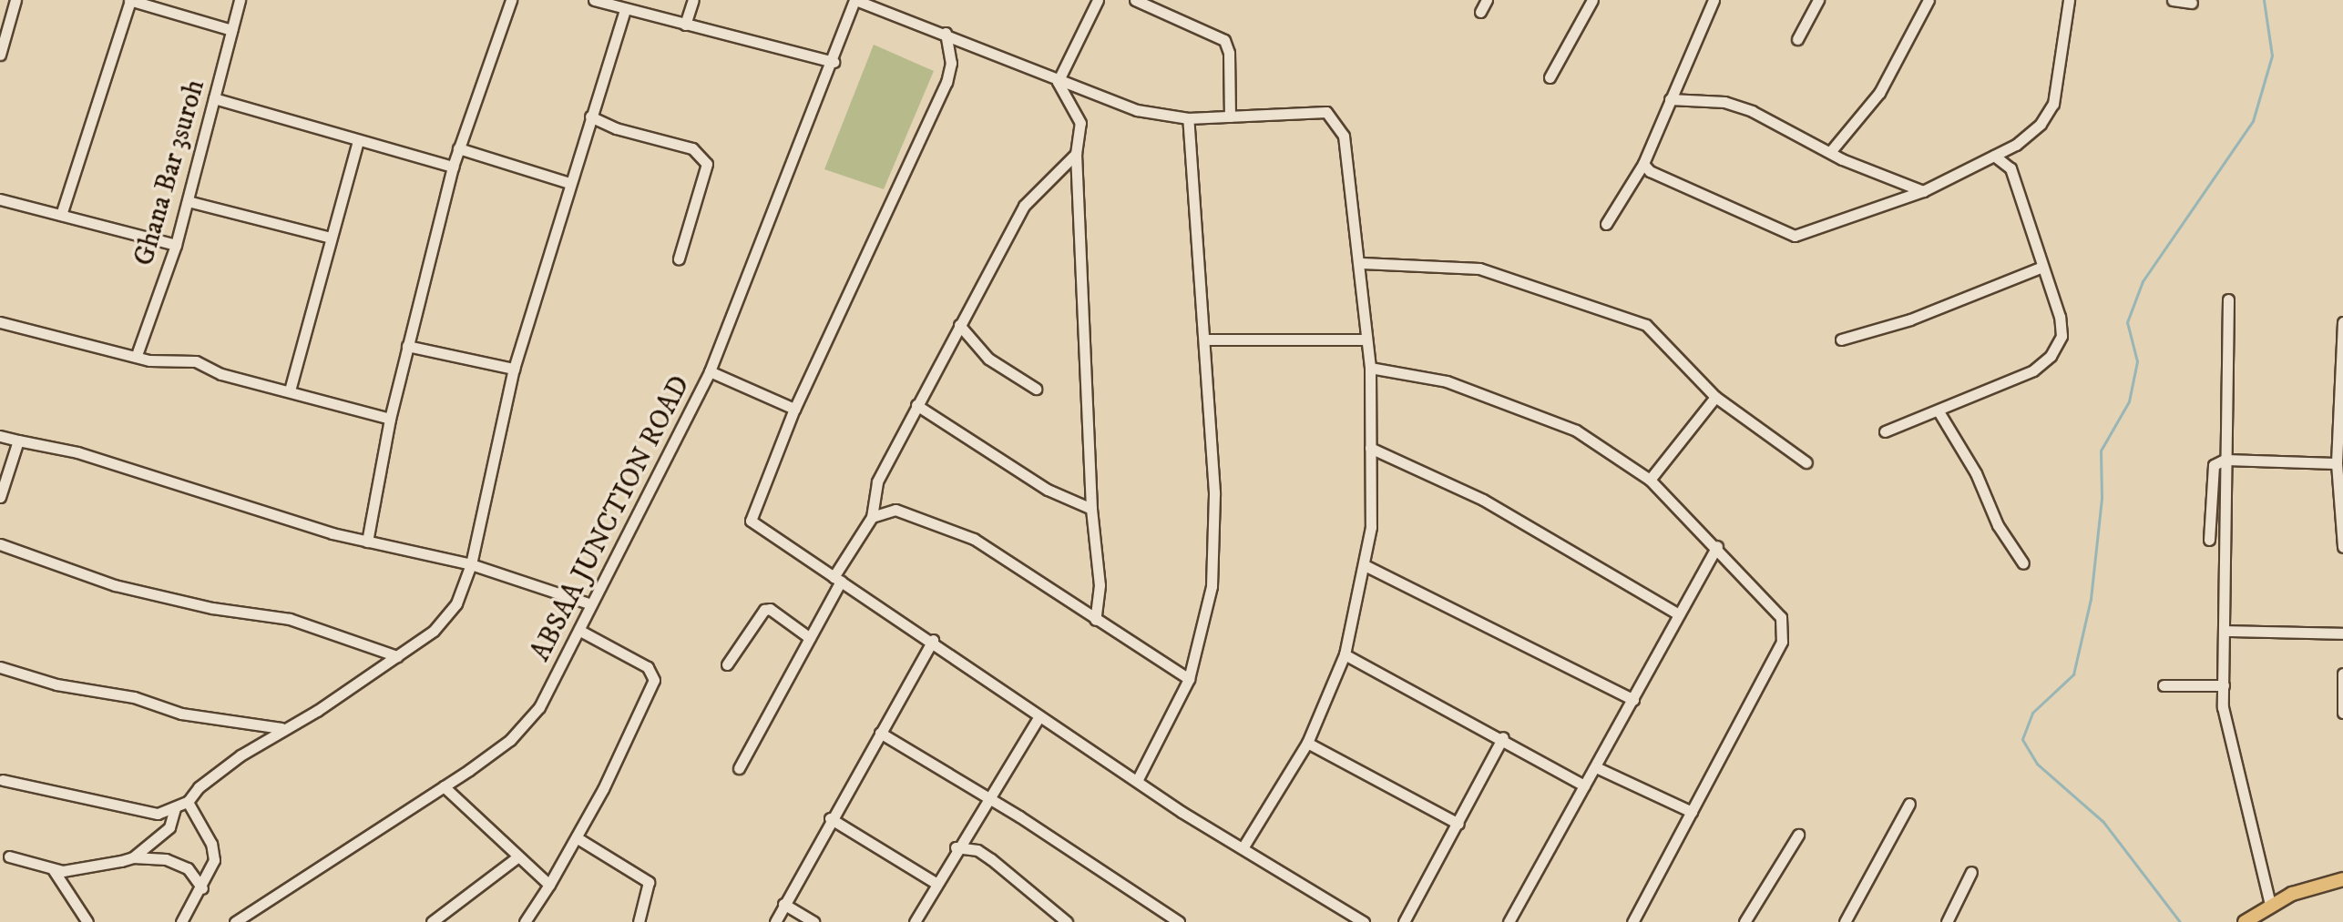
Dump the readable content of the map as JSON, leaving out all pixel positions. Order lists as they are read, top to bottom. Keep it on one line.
{"streets":{"street":["Ghana Bar 3suroh","ABSAA JUNCTION ROAD"]}}
